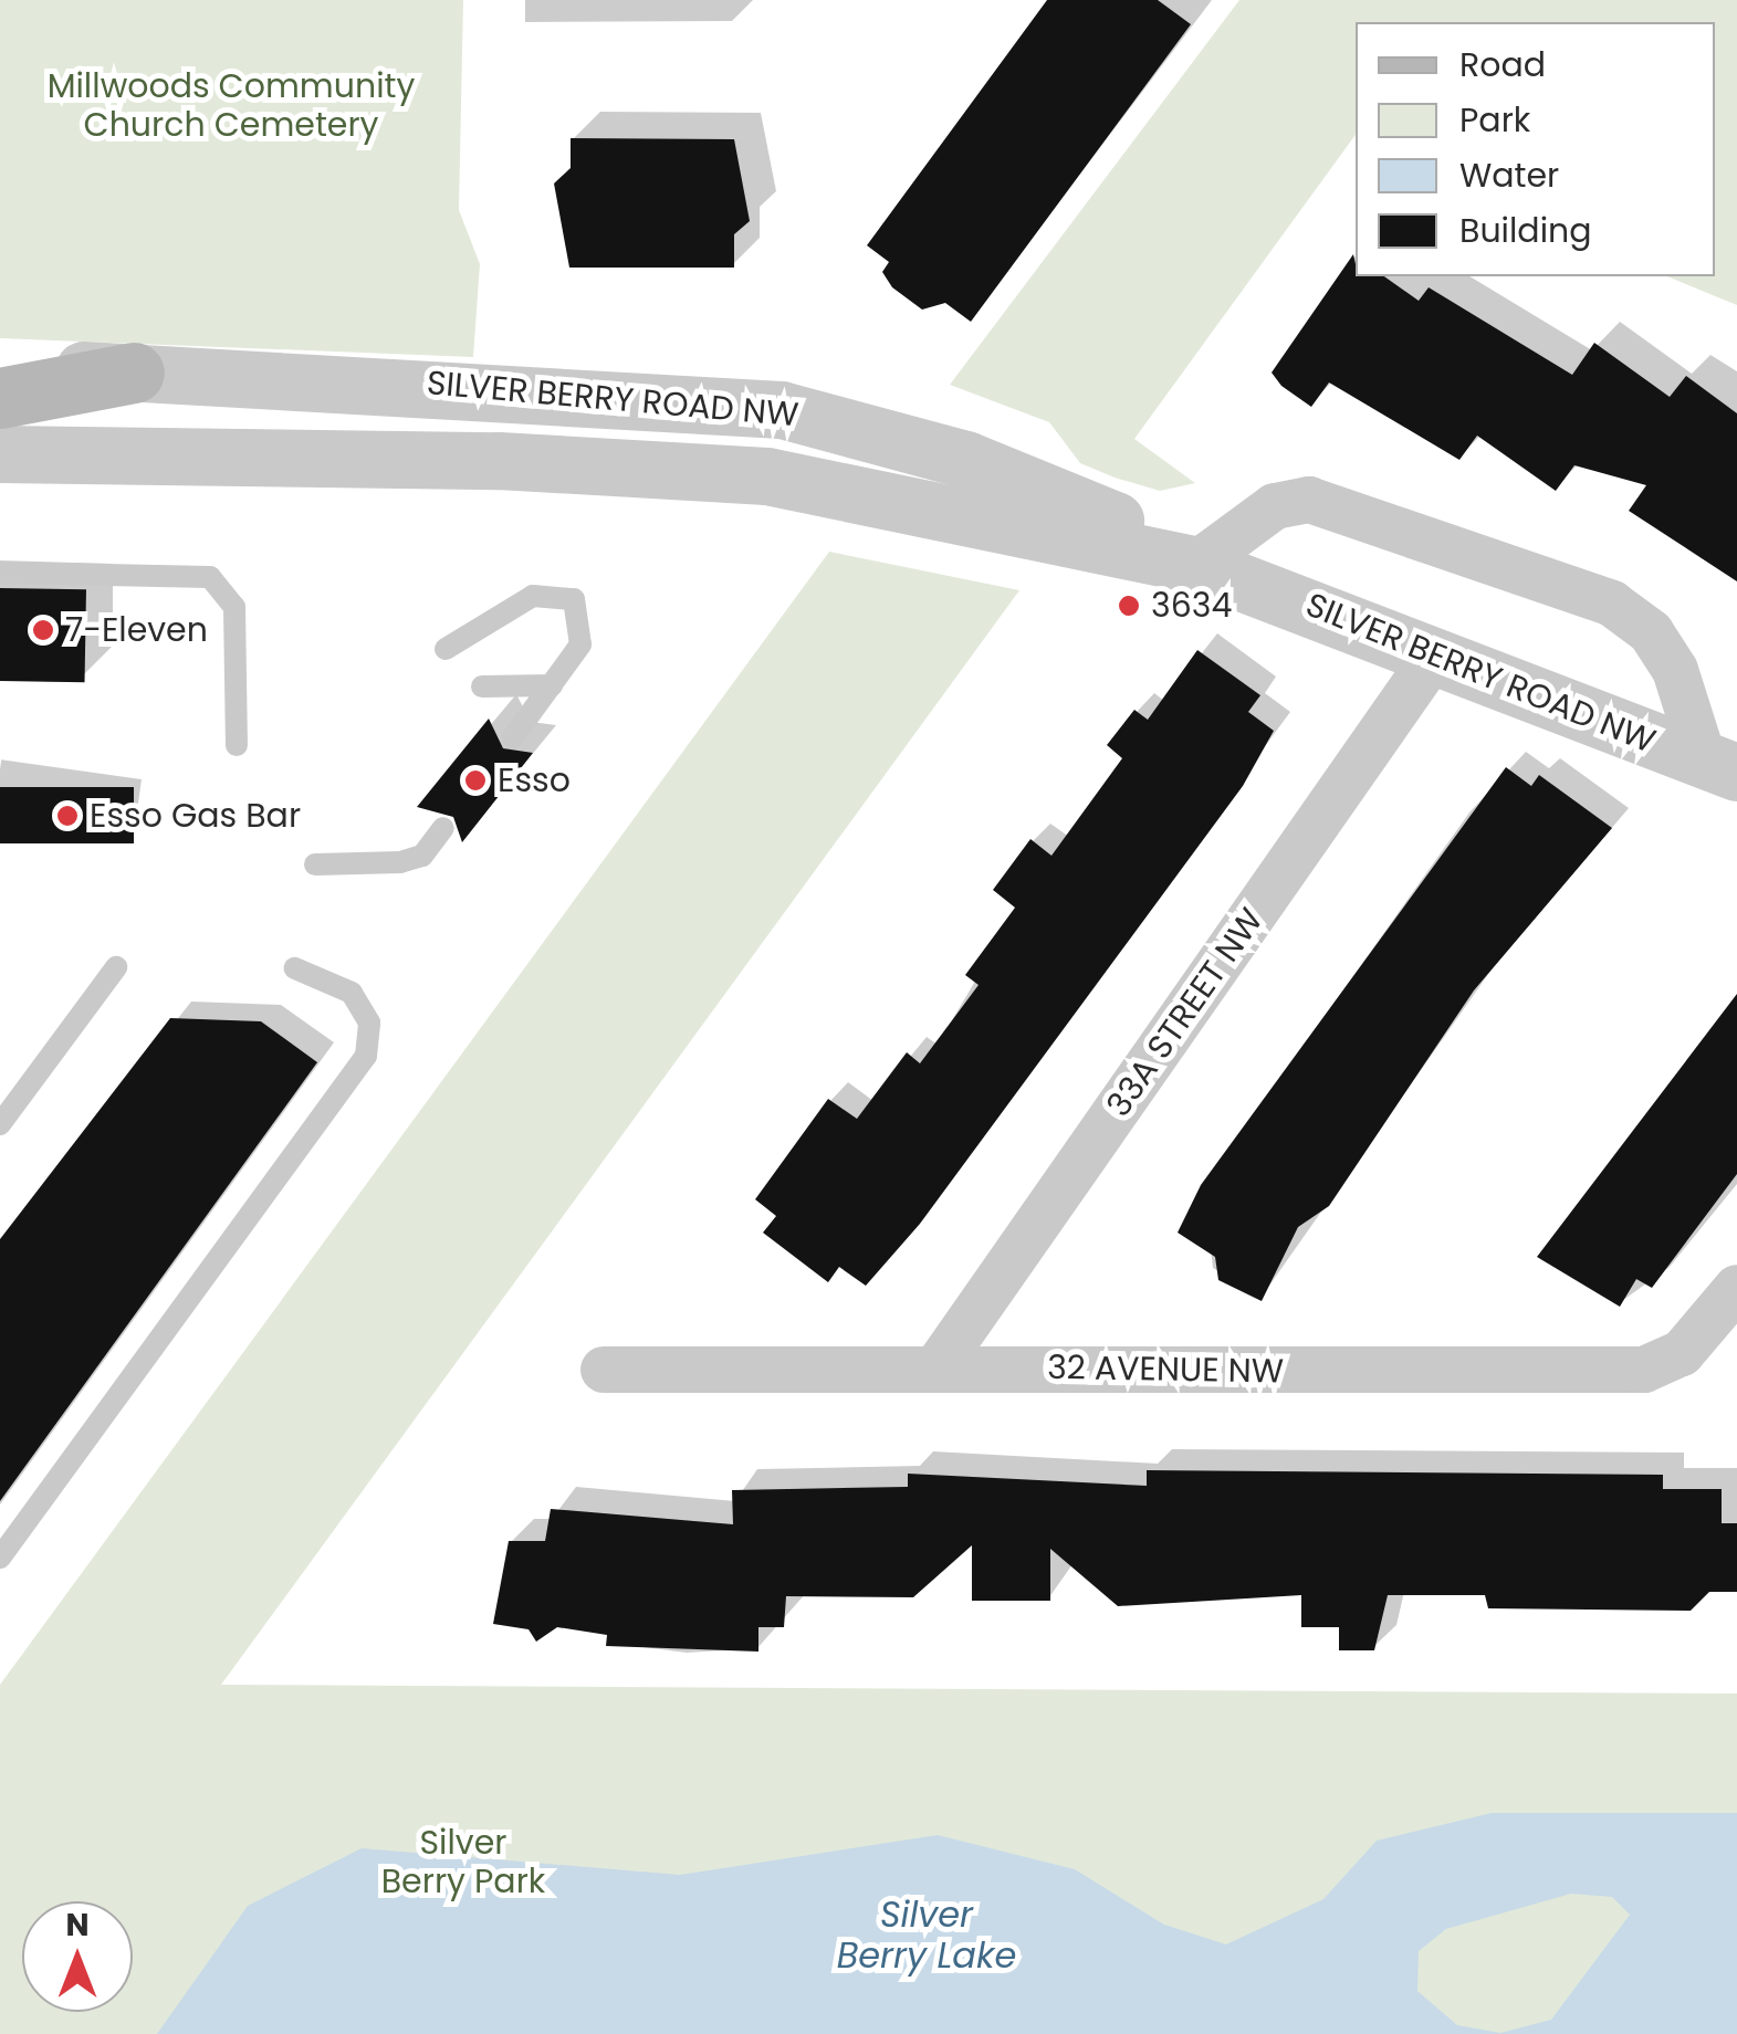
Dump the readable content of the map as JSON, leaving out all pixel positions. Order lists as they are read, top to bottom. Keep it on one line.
{"streets":{"street":["SILVER BERRY ROAD NW","33A STREET NW","32 AVENUE NW"]},"crossings":[["SILVER BERRY ROAD NW","33A STREET NW"],["33A STREET NW","32 AVENUE NW"]],"water":["Silver Berry Lake"],"parks":["Millwoods Community Church Cemetery","Silver Berry Park"],"places":["3634","7-Eleven","Esso","Esso Gas Bar"],"legend":["Road","Park","Water","Building"],"north":"top"}
